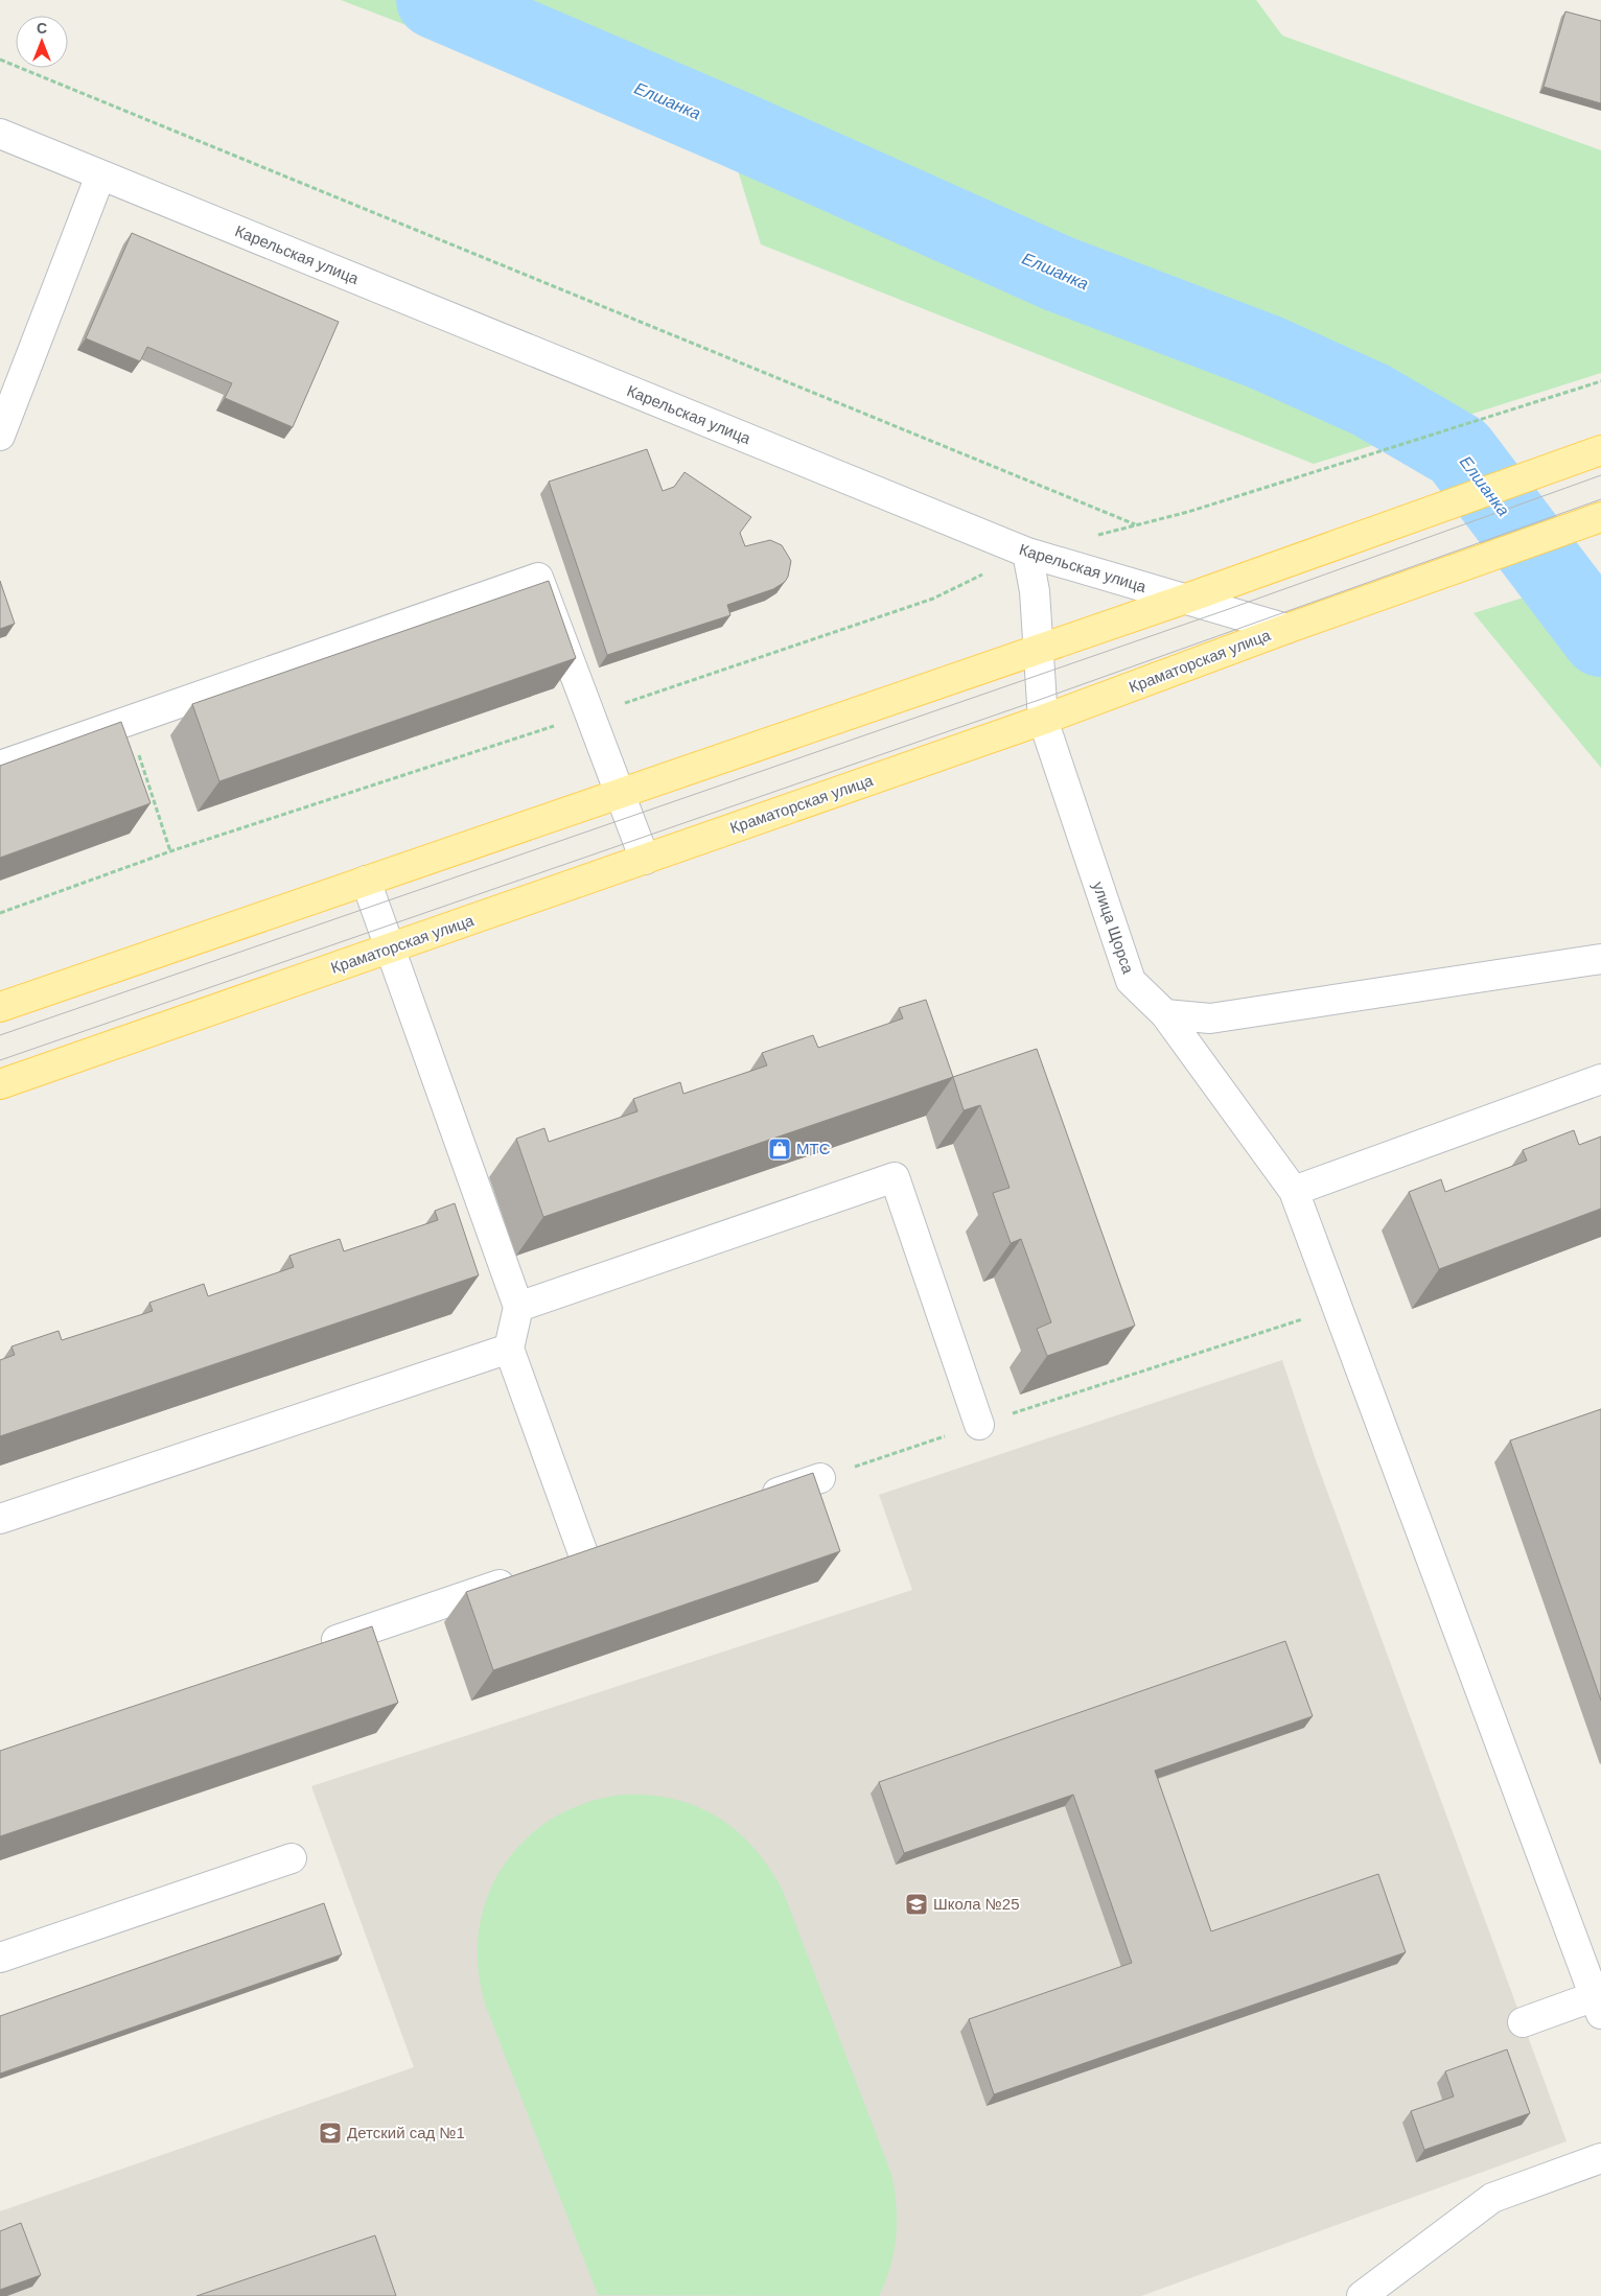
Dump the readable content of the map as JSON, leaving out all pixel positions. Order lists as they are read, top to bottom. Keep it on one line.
{"streets":{"main road":["Краматорская улица"],"street":["Карельская улица","улица Щорса"]},"crossings":[["Карельская улица","Краматорская улица"],["Карельская улица","улица Щорса"],["Краматорская улица","улица Щорса"]],"water":["Елшанка"],"places":{"shop":["МТС"],"school or university":["Школа №25","Детский сад №1"]},"north":"top"}
